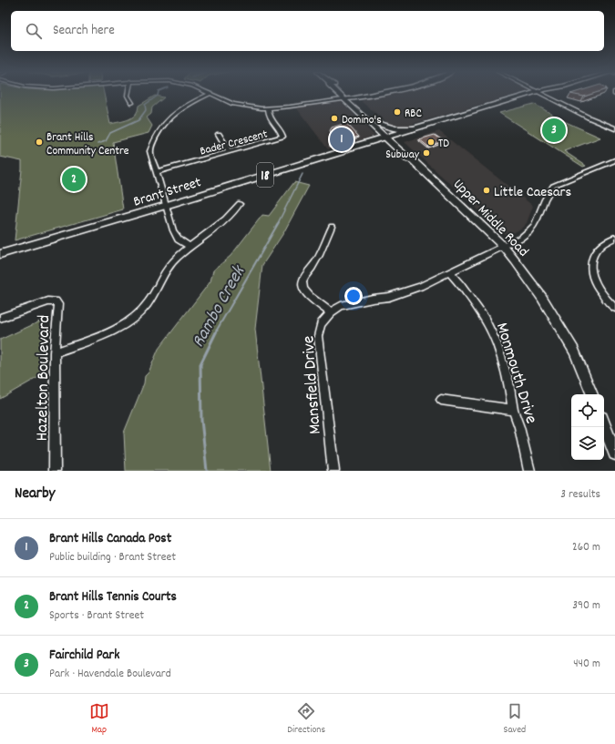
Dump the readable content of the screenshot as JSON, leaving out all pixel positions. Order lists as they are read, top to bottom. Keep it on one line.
{"streets":{"main road":["18","Brant Street"],"street":["Bader Crescent","Upper Middle Road","Monmouth Drive","Hazelton Boulevard","Mansfield Drive"]},"crossings":[["Brant Street","Upper Middle Road"]],"water":["Rambo Creek"],"places":["RBC","Domino's","Brant Hills Community Centre","TD","Subway","Little Caesars"],"page":{"search":"Search here","pins":["3","1","2"],"heading":["Nearby","3 results"],"list":[{"mark":"1","name":"Brant Hills Canada Post","note":"Public building · Brant Street","value":"260 m"},{"mark":"2","name":"Brant Hills Tennis Courts","note":"Sports · Brant Street","value":"390 m"},{"mark":"3","name":"Fairchild Park","note":"Park · Havendale Boulevard","value":"440 m"}],"nav":["Map","Directions","Saved"]}}
